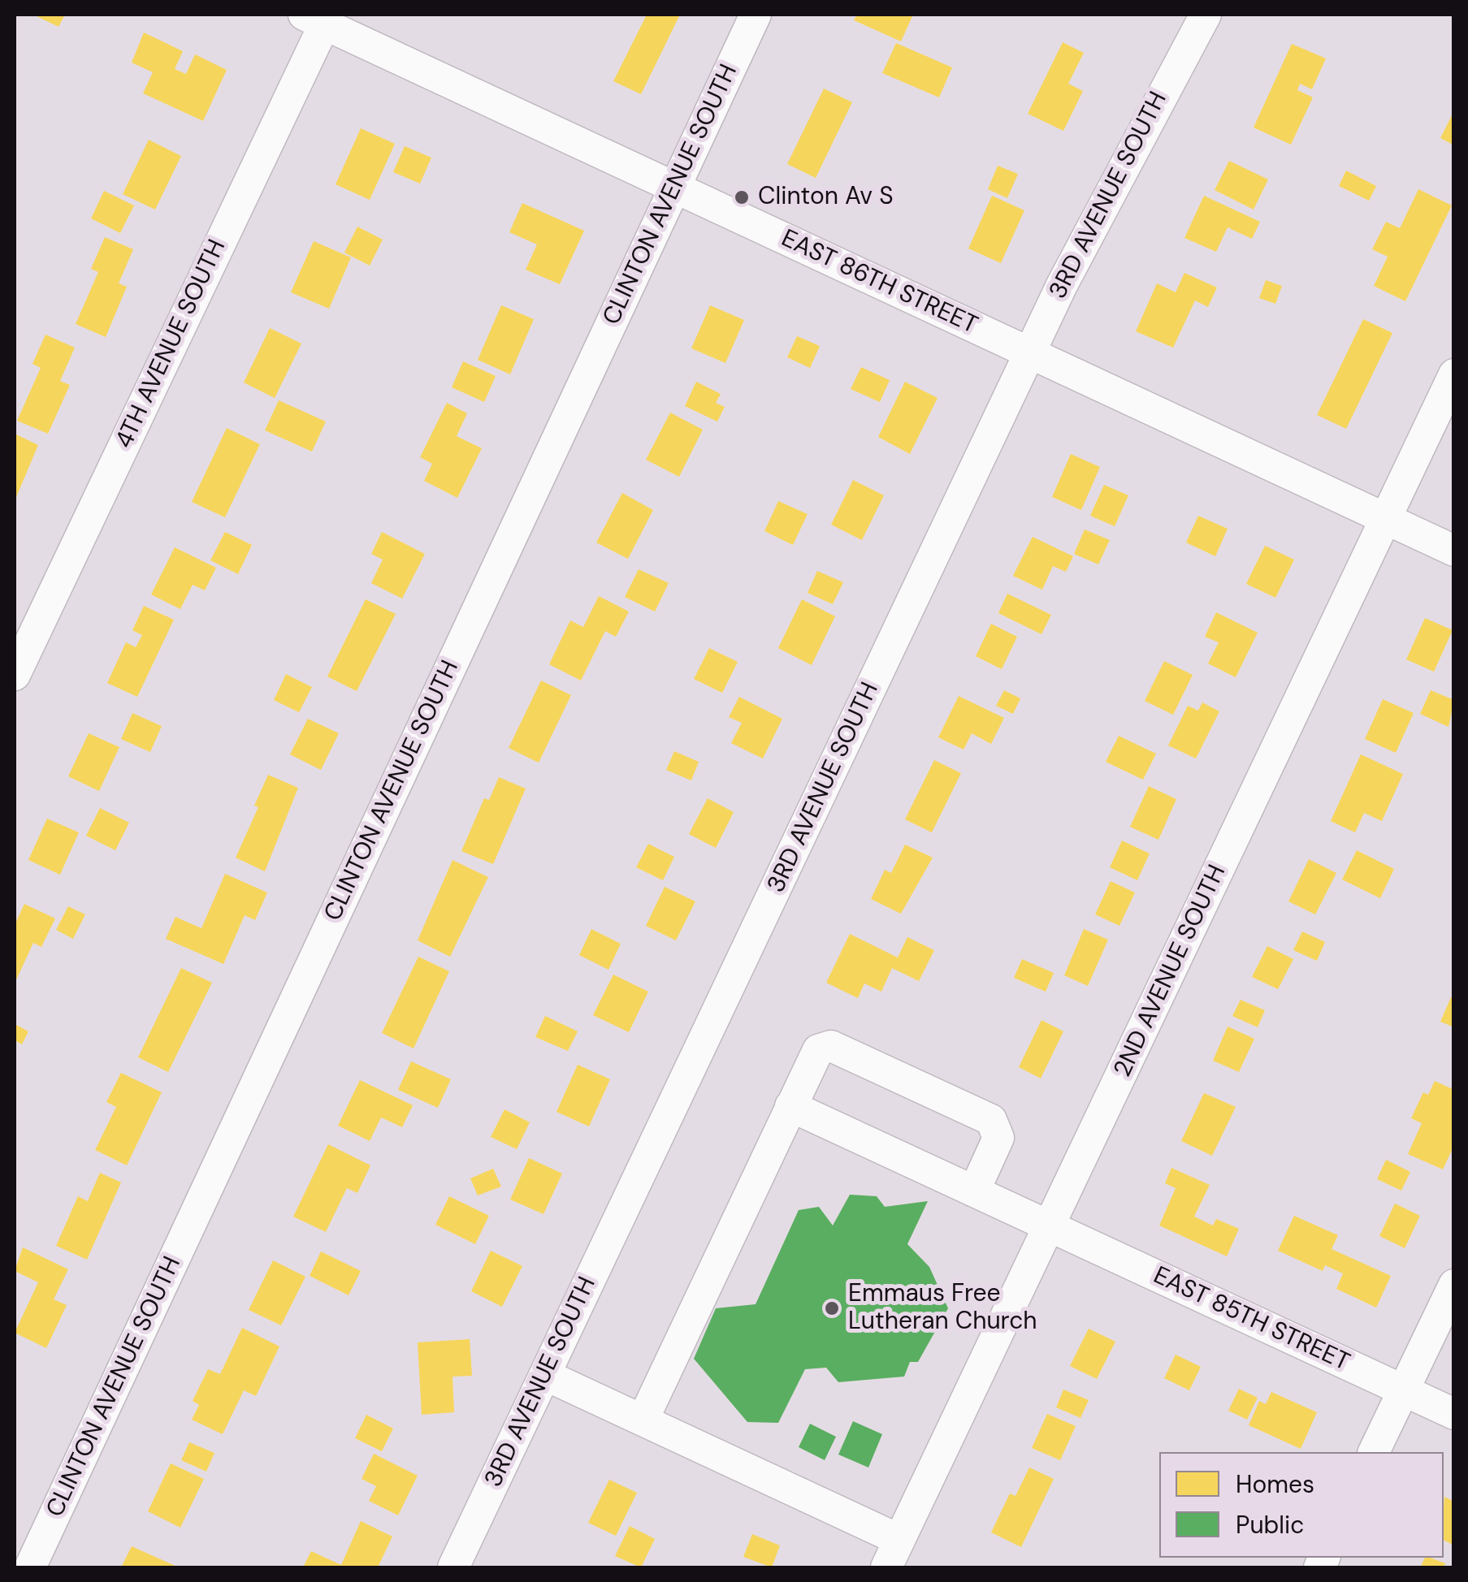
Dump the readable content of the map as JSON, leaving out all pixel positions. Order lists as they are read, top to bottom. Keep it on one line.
{"streets":{"street":["CLINTON AVENUE SOUTH","3RD AVENUE SOUTH","EAST 86TH STREET","4TH AVENUE SOUTH","2ND AVENUE SOUTH","EAST 85TH STREET"]},"crossings":[["CLINTON AVENUE SOUTH","EAST 86TH STREET"],["3RD AVENUE SOUTH","EAST 86TH STREET"],["EAST 86TH STREET","4TH AVENUE SOUTH"],["EAST 86TH STREET","2ND AVENUE SOUTH"],["2ND AVENUE SOUTH","EAST 85TH STREET"]],"places":["Clinton Av S","Emmaus Free Lutheran Church"],"legend":["Homes","Public"]}
